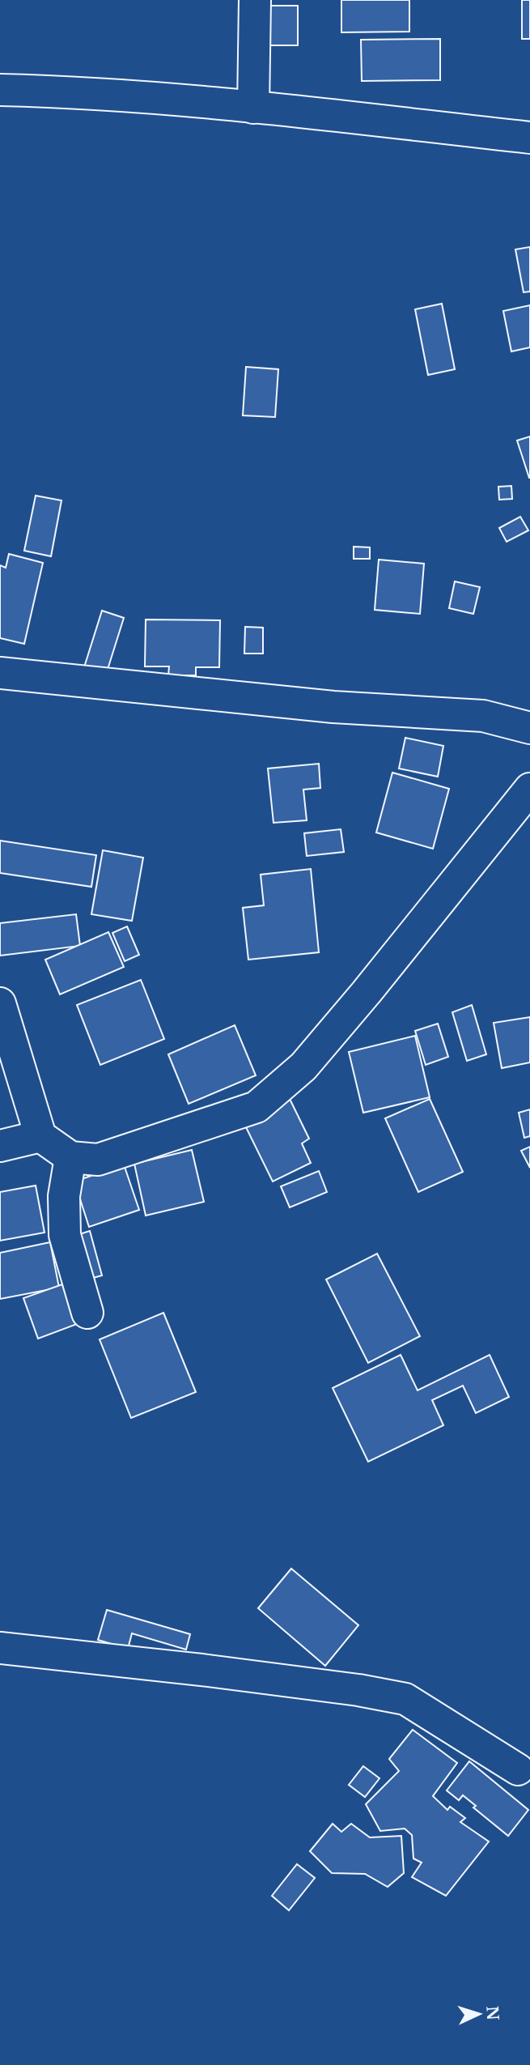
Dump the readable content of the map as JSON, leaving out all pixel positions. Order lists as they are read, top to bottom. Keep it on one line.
{"north":"right"}
